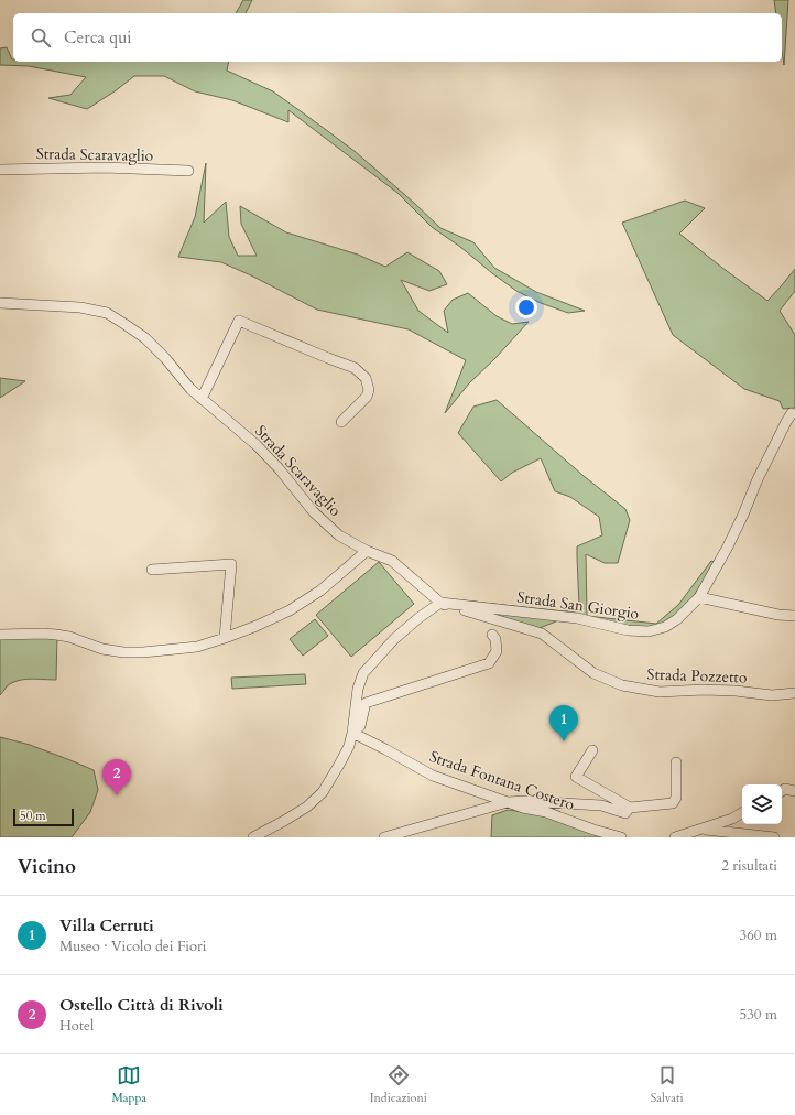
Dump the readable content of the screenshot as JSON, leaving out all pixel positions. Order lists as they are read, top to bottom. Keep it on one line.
{"streets":{"street":["Strada Scaravaglio","Strada San Giorgio","Strada Pozzetto","Strada Fontana Costero"]},"crossings":[["Strada Scaravaglio","Strada San Giorgio"],["Strada Scaravaglio","Strada Pozzetto"],["Strada San Giorgio","Strada Pozzetto"]],"scale_bar":"50 m","page":{"search":"Cerca qui","pins":["1","2"],"scale":"50 m","heading":["Vicino","2 risultati"],"list":[{"mark":"1","name":"Villa Cerruti","note":"Museo · Vicolo dei Fiori","value":"360 m"},{"mark":"2","name":"Ostello Città di Rivoli","note":"Hotel","value":"530 m"}],"nav":["Mappa","Indicazioni","Salvati"]}}
